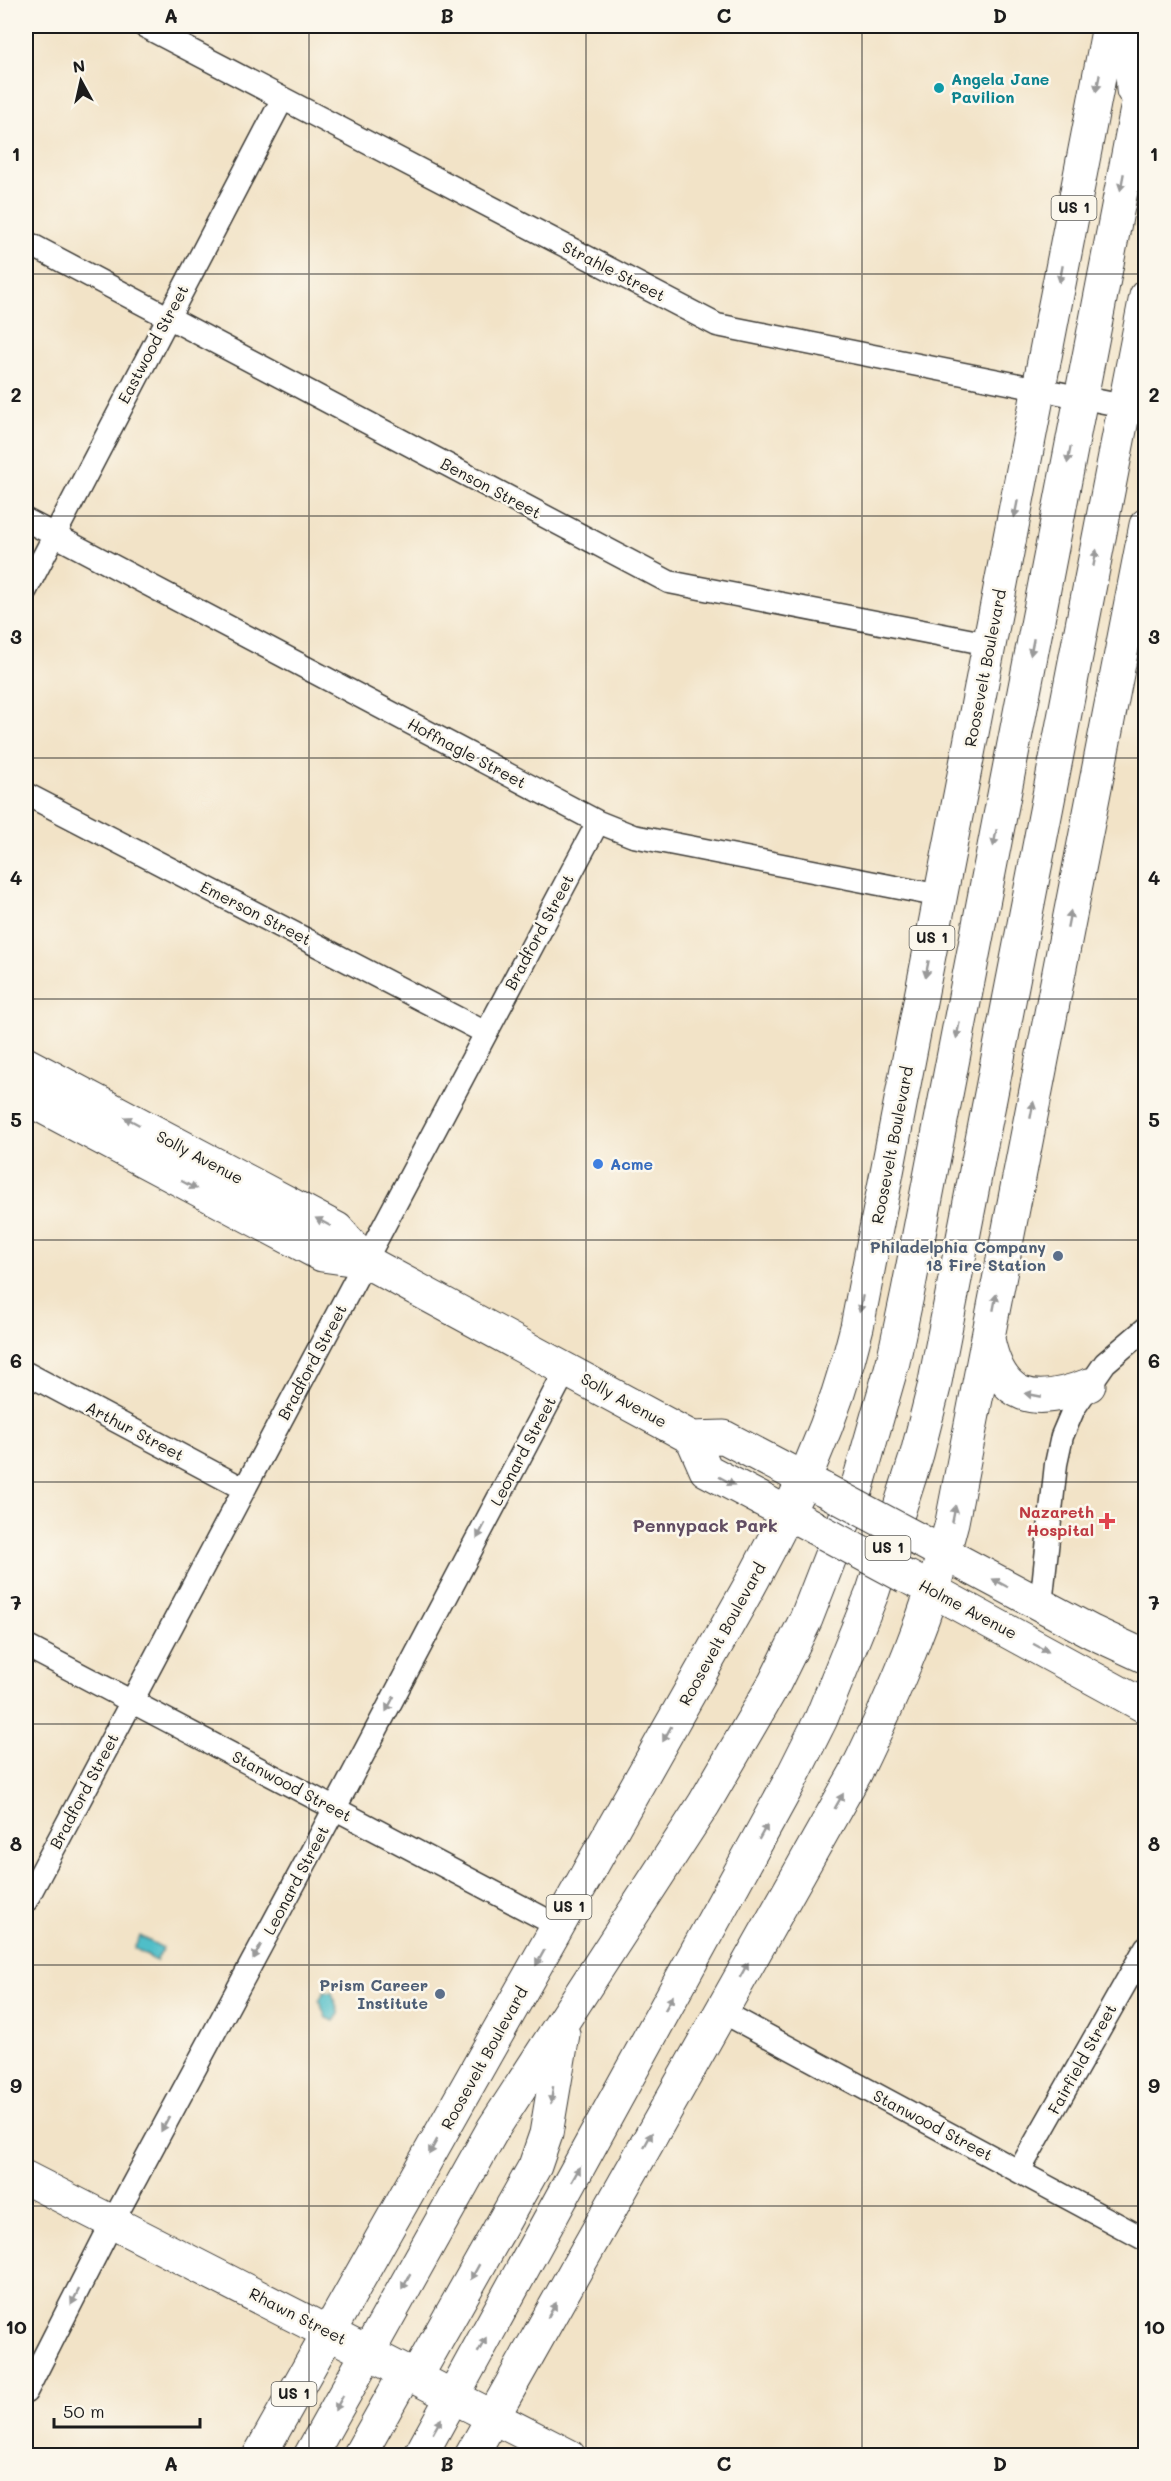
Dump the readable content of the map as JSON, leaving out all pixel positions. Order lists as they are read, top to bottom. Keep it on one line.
{"streets":{"main road":["US 1","Roosevelt Boulevard","Solly Avenue","Holme Avenue","Rhawn Street"],"street":["Strahle Street","Eastwood Street","Benson Street","Hoffnagle Street","Emerson Street","Bradford Street","Arthur Street","Leonard Street","Stanwood Street","Fairfield Street"]},"crossings":[["US 1","Strahle Street"],["US 1","Rhawn Street"],["Strahle Street","Eastwood Street"],["Strahle Street","Roosevelt Boulevard"],["Eastwood Street","Benson Street"],["Eastwood Street","Hoffnagle Street"],["Benson Street","Roosevelt Boulevard"],["Roosevelt Boulevard","Hoffnagle Street"],["Roosevelt Boulevard","Holme Avenue"],["Roosevelt Boulevard","Stanwood Street"],["Roosevelt Boulevard","Rhawn Street"],["Hoffnagle Street","Bradford Street"],["Emerson Street","Bradford Street"],["Bradford Street","Solly Avenue"],["Bradford Street","Arthur Street"],["Bradford Street","Stanwood Street"],["Solly Avenue","Leonard Street"],["Leonard Street","Stanwood Street"],["Leonard Street","Rhawn Street"],["Stanwood Street","Fairfield Street"]],"one_way":["Leonard Street"],"districts":["Pennypack Park"],"places":{"other":["Angela Jane Pavilion","Acme","Philadelphia Company 18 Fire Station","Prism Career Institute"],"health":["Nazareth Hospital"]},"scale_bar":"50 m","north":"top","grid":{"columns":["A","B","C","D"],"rows":["1","2","3","4","5","6","7","8","9","10"]}}
